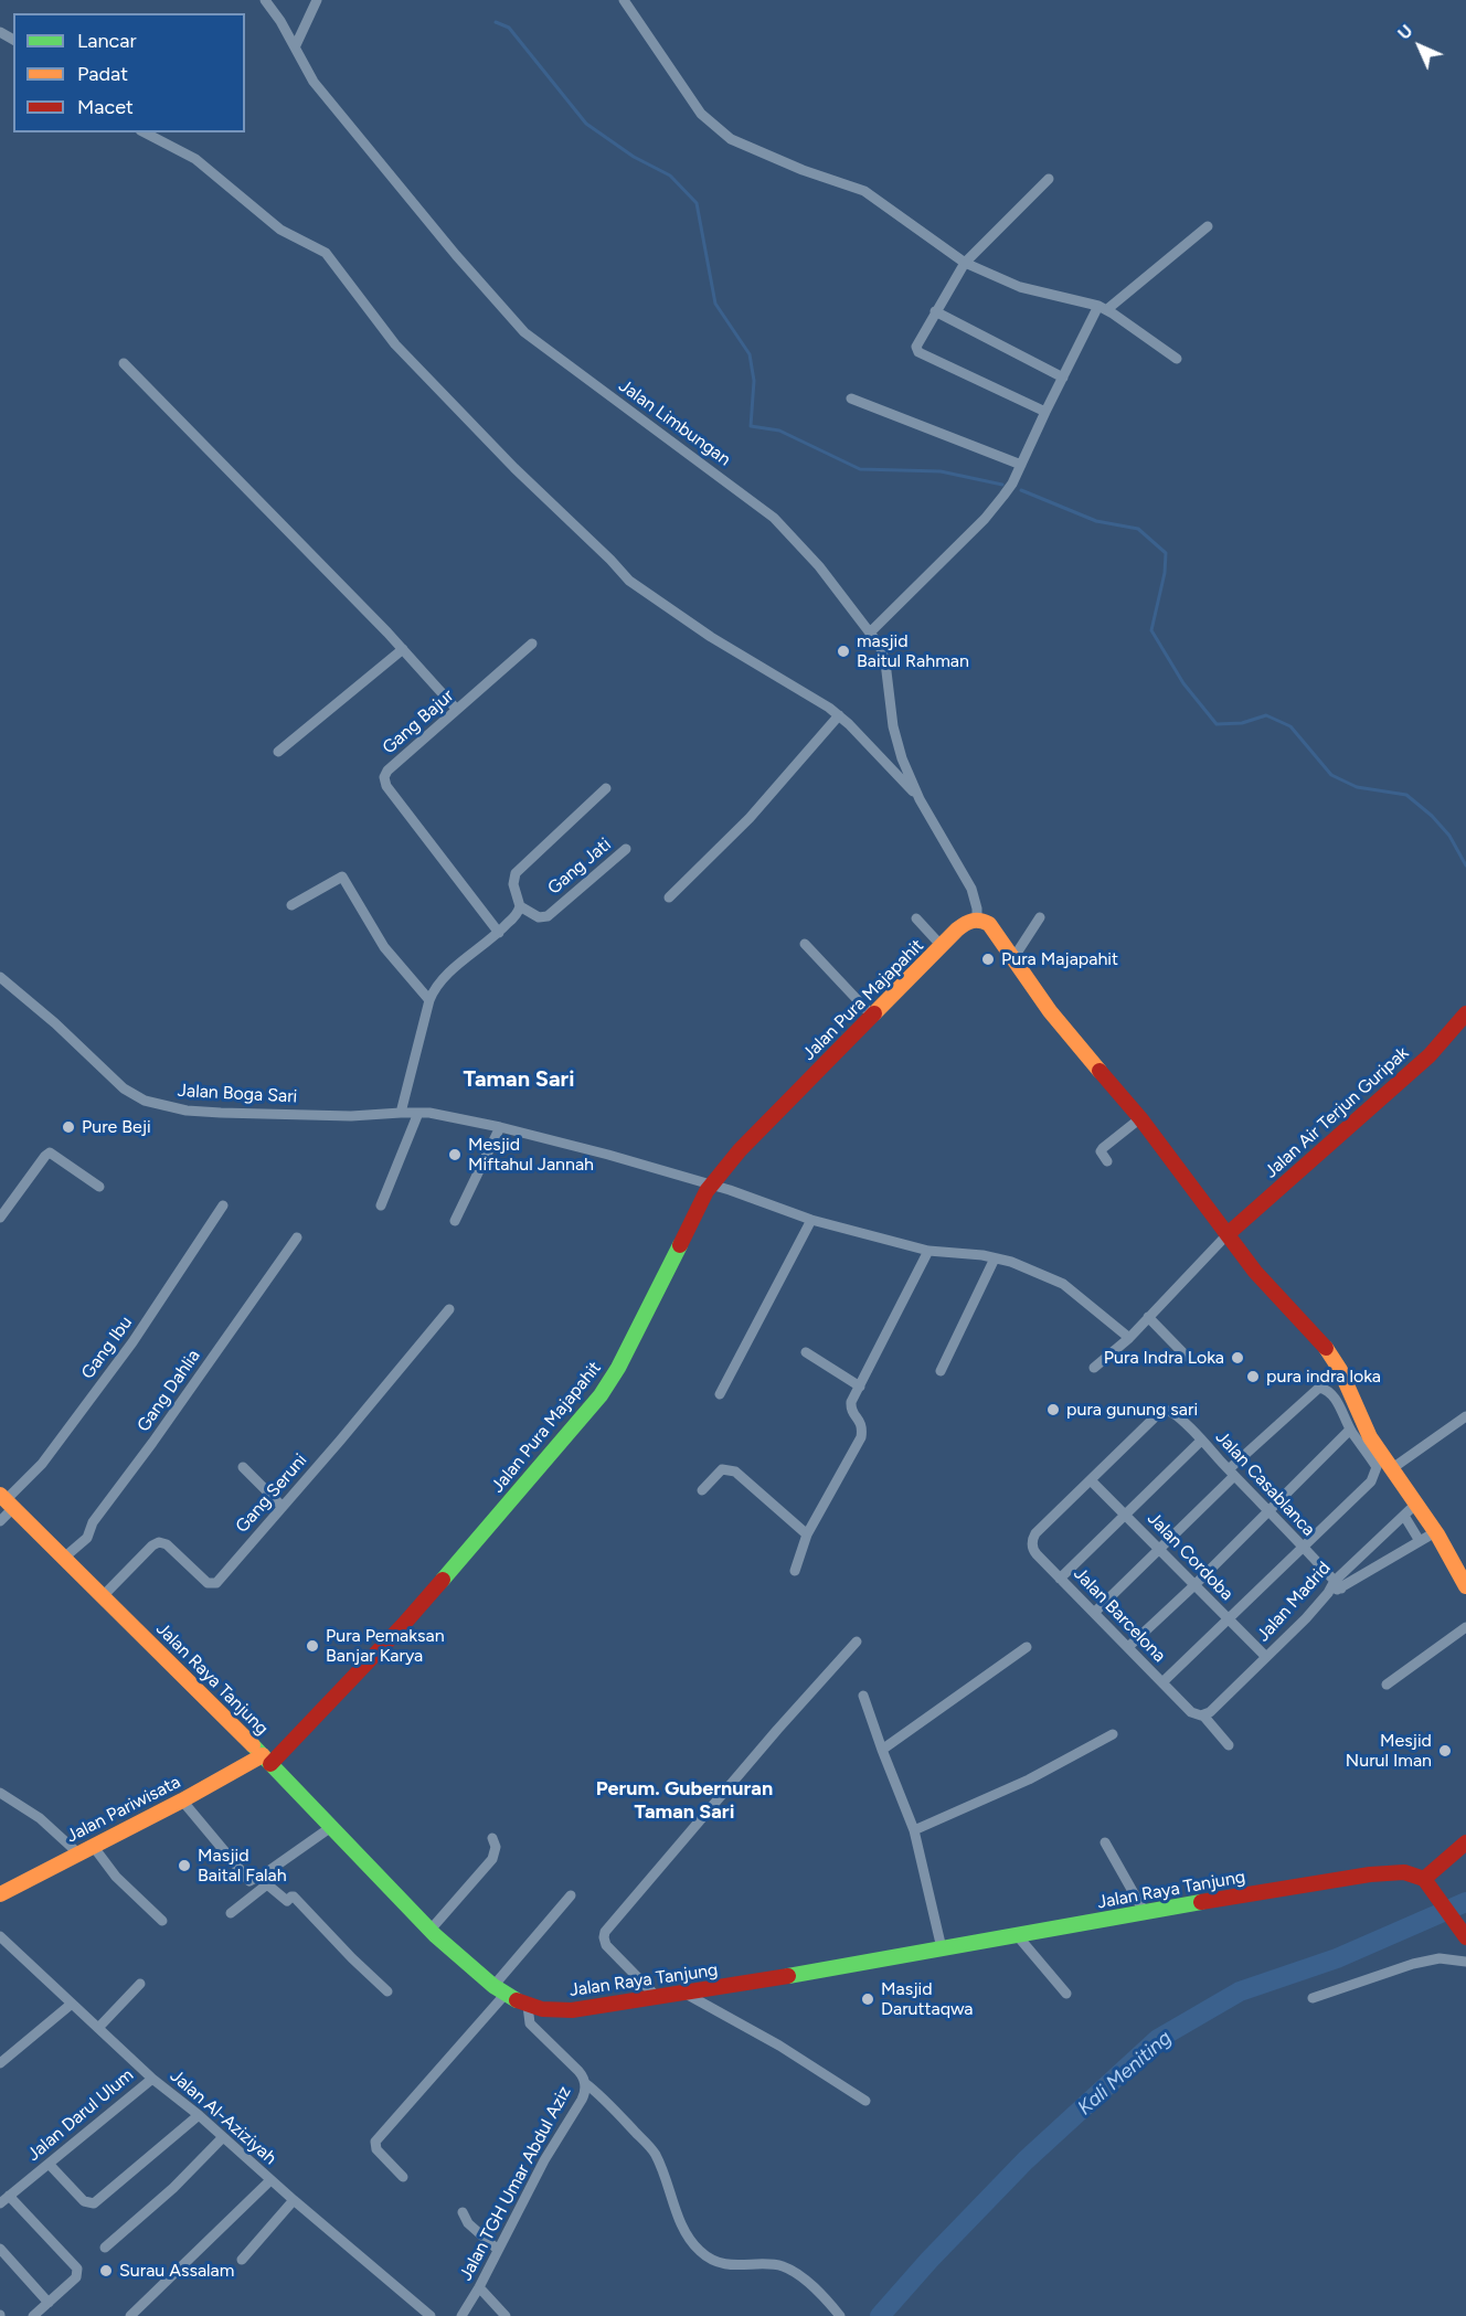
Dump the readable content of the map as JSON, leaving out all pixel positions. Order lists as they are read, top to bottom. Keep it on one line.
{"streets":{"street":["Jalan Limbungan","Gang Bajur","Gang Jati","Jalan Pura Majapahit","Jalan Boga Sari","Jalan Air Terjun Guripak","Gang Ibu","Gang Dahlia","Jalan Casablanca","Gang Seruni","Jalan Cordoba","Jalan Madrid","Jalan Barcelona","Jalan Raya Tanjung","Jalan Pariwisata","Jalan Darul Ulum","Jalan Al-Aziziyah","Jalan TGH Umar Abdul Aziz"]},"crossings":[["Jalan Limbungan","Jalan Pura Majapahit"],["Jalan Pura Majapahit","Jalan Boga Sari"],["Jalan Pura Majapahit","Jalan Raya Tanjung"],["Jalan Pura Majapahit","Jalan Pariwisata"],["Gang Ibu","Jalan Raya Tanjung"],["Gang Dahlia","Jalan Raya Tanjung"],["Jalan Casablanca","Jalan Cordoba"],["Jalan Casablanca","Jalan Madrid"],["Jalan Casablanca","Jalan Barcelona"],["Gang Seruni","Jalan Raya Tanjung"],["Jalan Cordoba","Jalan Madrid"],["Jalan Cordoba","Jalan Barcelona"],["Jalan Madrid","Jalan Barcelona"],["Jalan Raya Tanjung","Jalan Pariwisata"],["Jalan Raya Tanjung","Jalan TGH Umar Abdul Aziz"],["Jalan Darul Ulum","Jalan Al-Aziziyah"]],"districts":["Taman Sari","Perum. Gubernuran Taman Sari"],"water":["Kali Meniting"],"places":["masjid Baitul Rahman","Pura Majapahit","Pure Beji","Mesjid Miftahul Jannah","Pura Indra Loka","pura indra loka","pura gunung sari","Pura Pemaksan Banjar Karya","Mesjid Nurul Iman","Masjid Baital Falah","Masjid Daruttaqwa","Surau Assalam"],"legend":["Lancar","Padat","Macet"],"north":"top left"}
